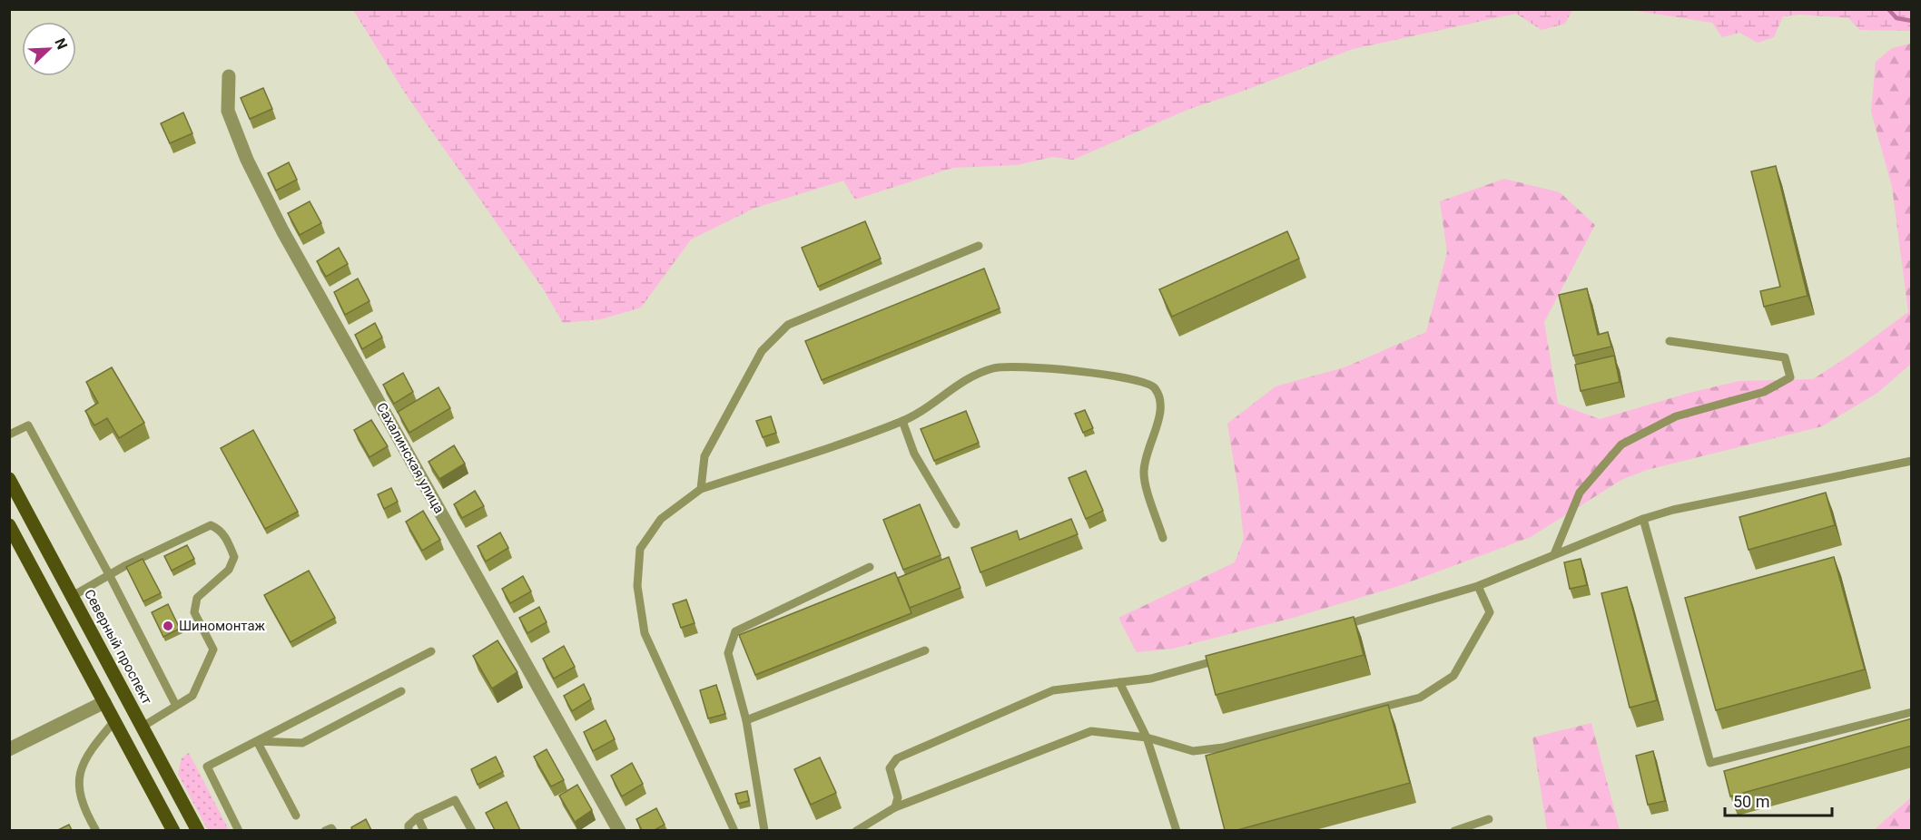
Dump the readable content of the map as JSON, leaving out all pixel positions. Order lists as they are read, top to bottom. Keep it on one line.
{"streets":{"main road":["Северный проспект"],"street":["Сахалинская улица"]},"places":["Шиномонтаж"],"scale_bar":"50 m","north":"top right"}
